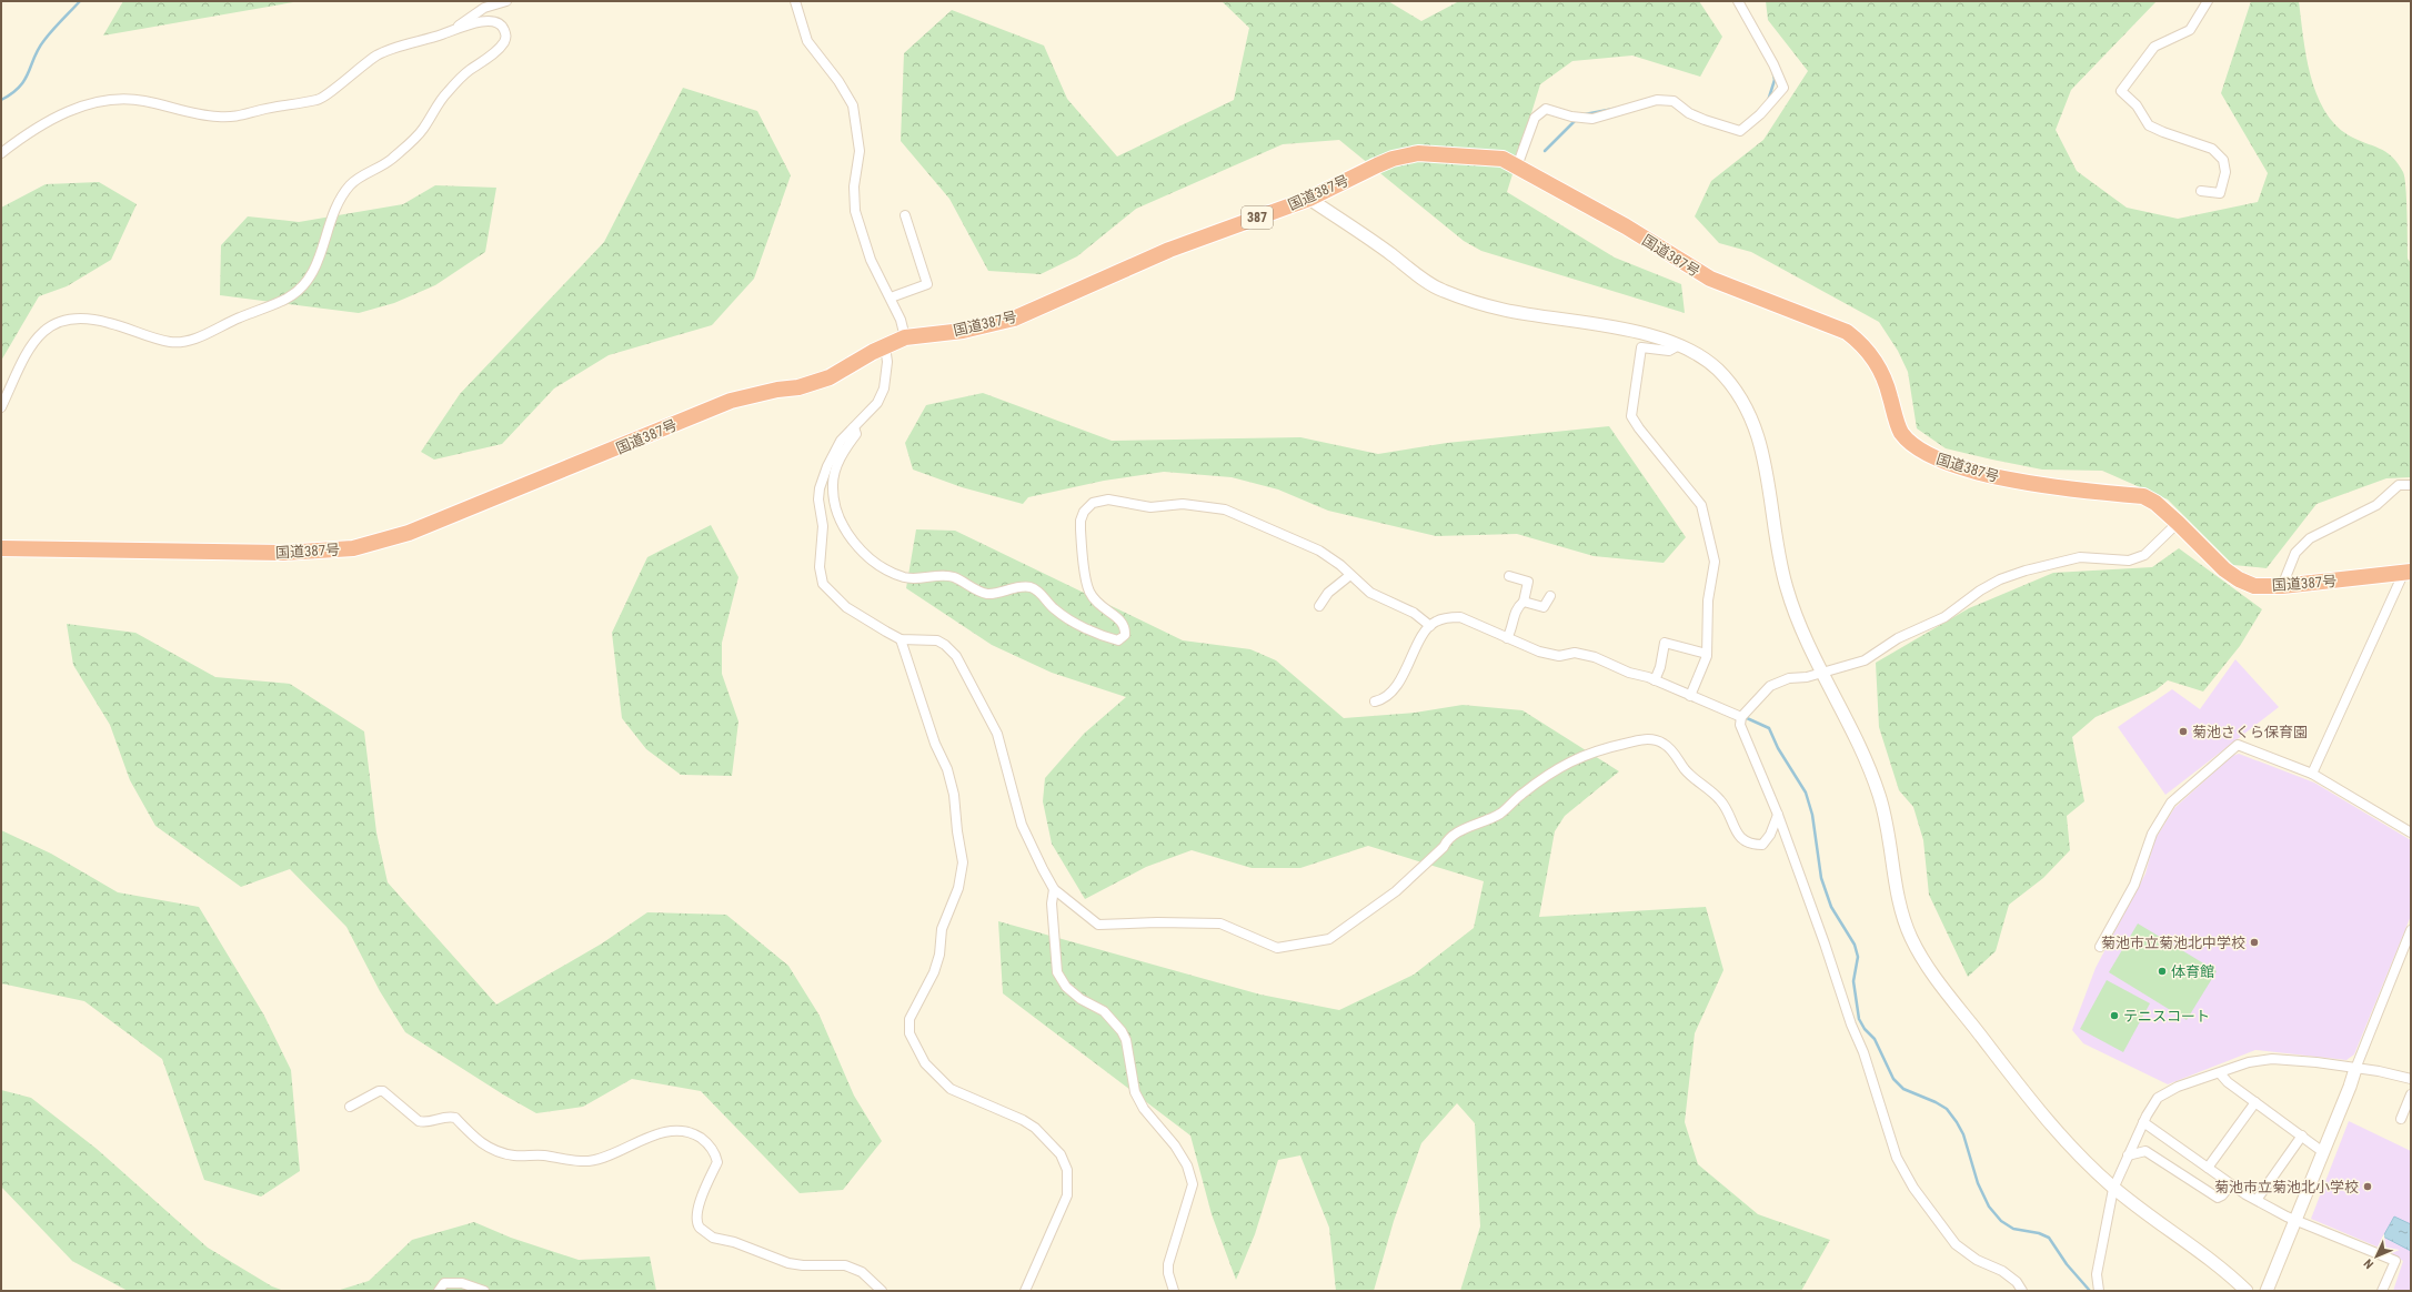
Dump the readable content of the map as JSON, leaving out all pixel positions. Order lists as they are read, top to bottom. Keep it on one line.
{"streets":{"highway":["国道387号","387"]},"places":["菊池さくら保育園","菊池市立菊池北中学校","体育館","テニスコート","菊池市立菊池北小学校"],"north":"bottom left"}
